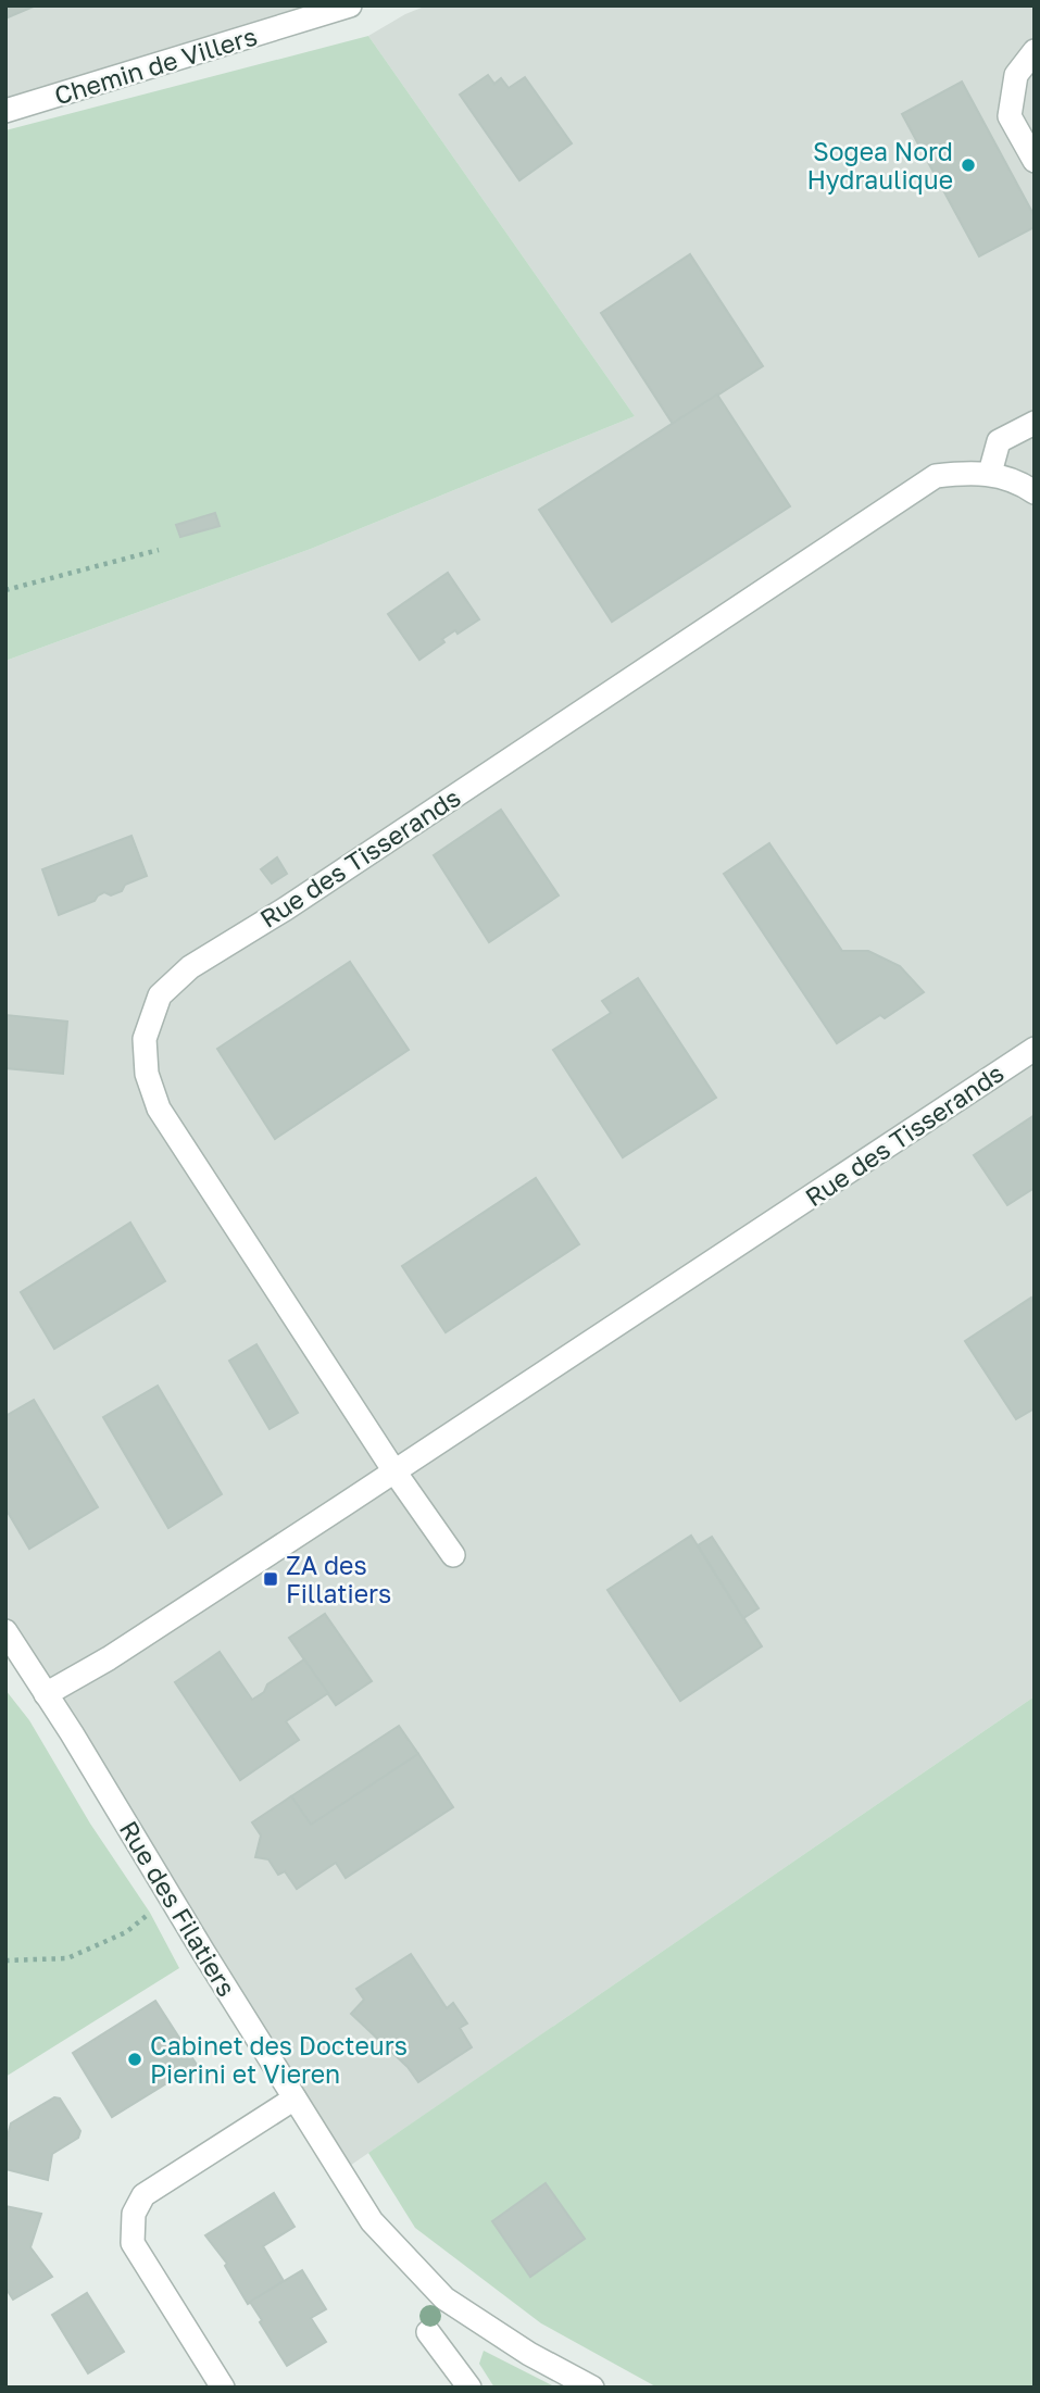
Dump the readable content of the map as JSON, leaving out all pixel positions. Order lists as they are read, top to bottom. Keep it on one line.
{"streets":{"street":["Chemin de Villers","Rue des Tisserands","Rue des Filatiers"]},"crossings":[["Rue des Tisserands","Rue des Filatiers"]],"places":{"other":["Sogea Nord Hydraulique","Cabinet des Docteurs Pierini et Vieren"],"transit":["ZA des Fillatiers"]}}
